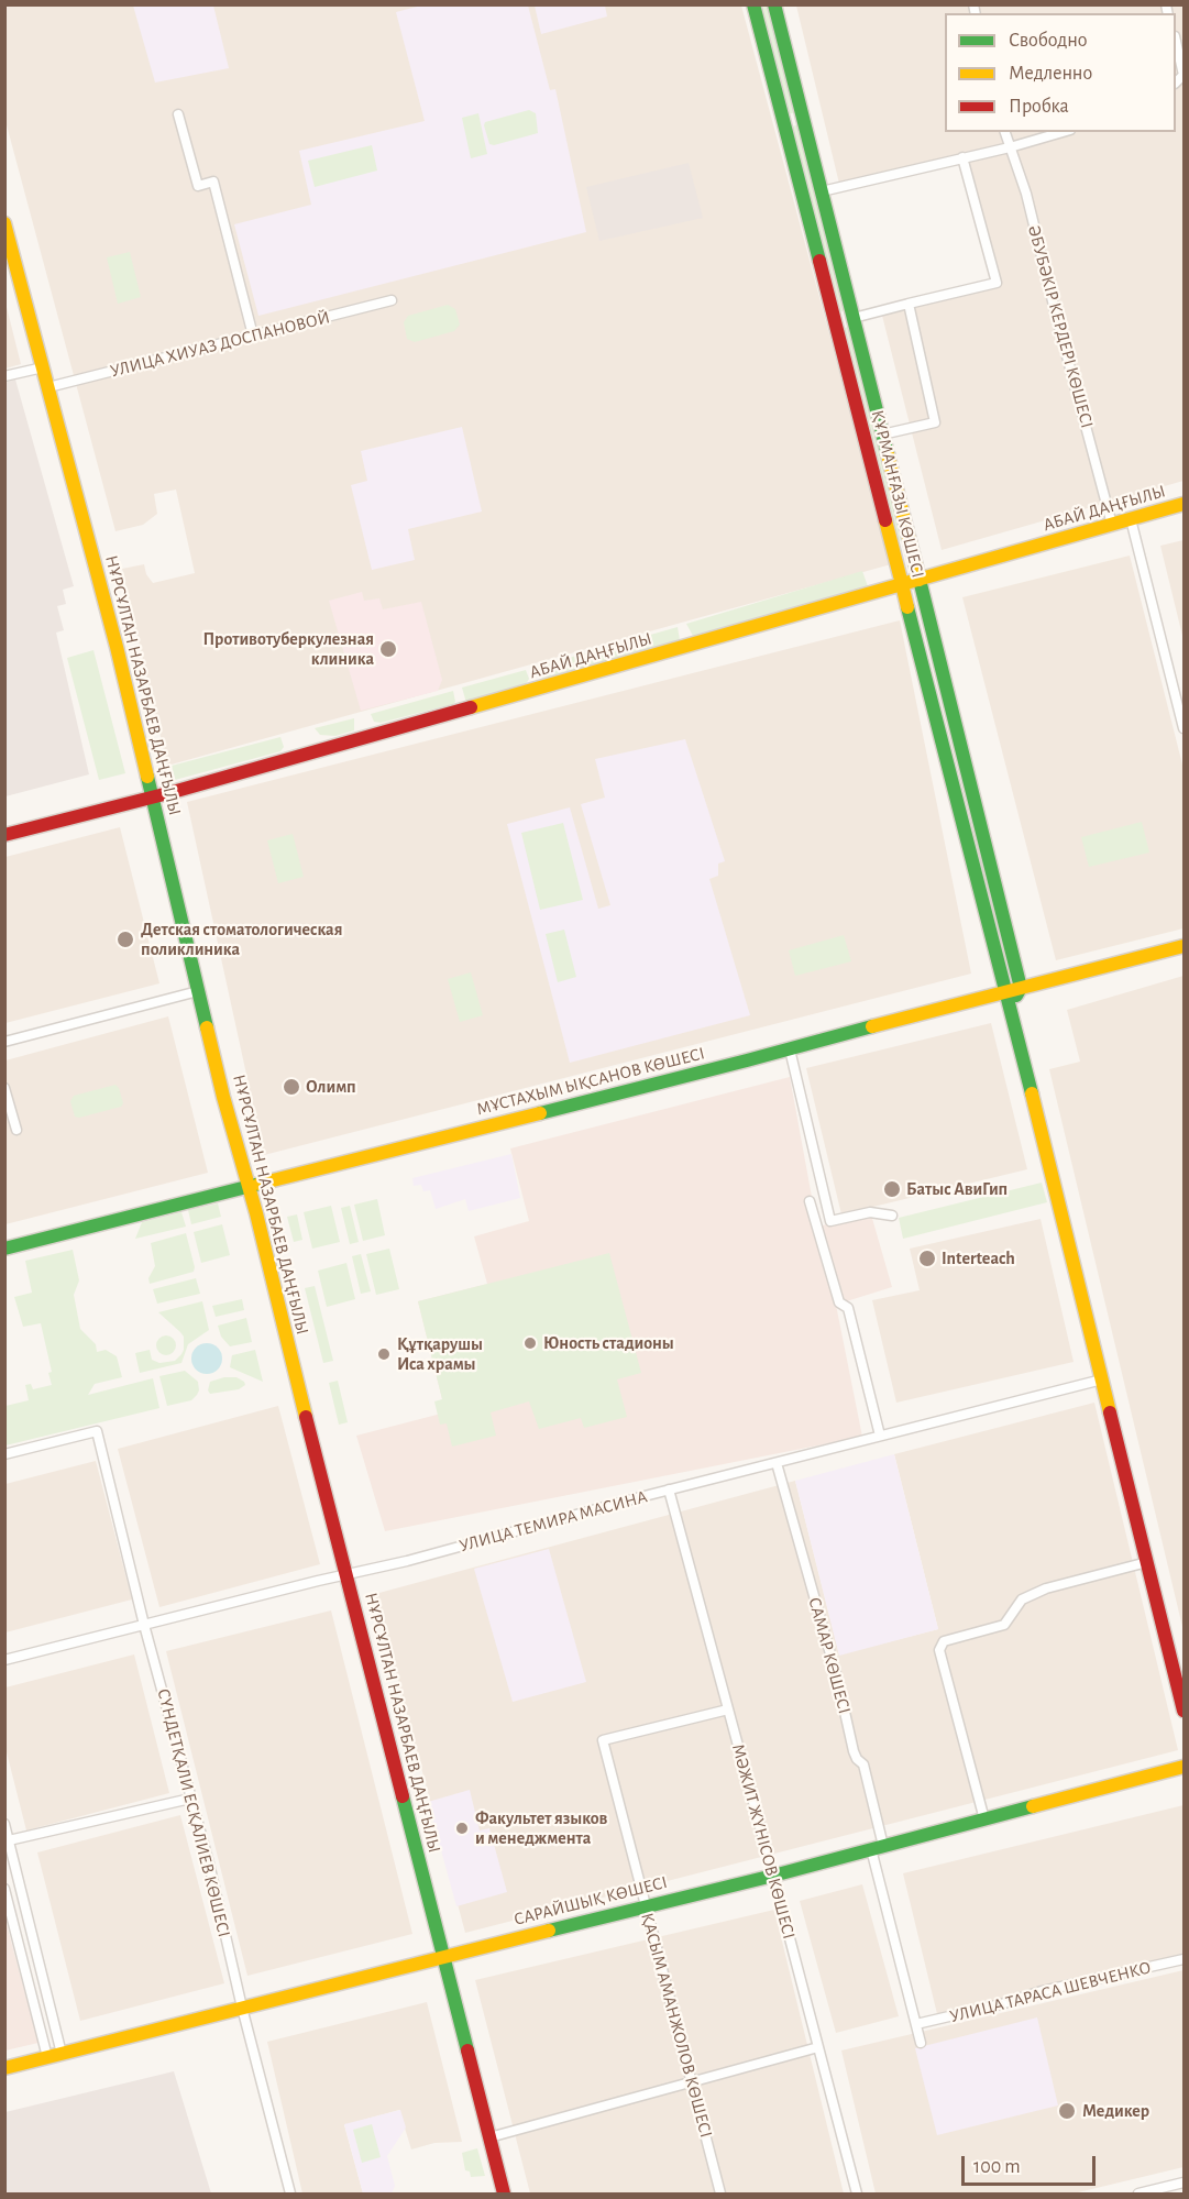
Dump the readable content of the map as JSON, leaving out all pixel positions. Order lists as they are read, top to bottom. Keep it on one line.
{"streets":{"main road":["ҚҰРМАНҒАЗЫ КӨШЕСІ","АБАЙ ДАҢҒЫЛЫ","НҰРСҰЛТАН НАЗАРБАЕВ ДАҢҒЫЛЫ","МҰСТАХЫМ ЫҚСАНОВ КӨШЕСІ","САРАЙШЫҚ КӨШЕСІ"],"street":["ӘБУБӘКІР КЕРДЕРІ КӨШЕСІ","УЛИЦА ХИУАЗ ДОСПАНОВОЙ","УЛИЦА ТЕМИРА МАСИНА","САМАР КӨШЕСІ","СҮНДЕТҚАЛИ ЕСҚАЛИЕВ КӨШЕСІ","МӘЖИТ ЖҮНІСОВ КӨШЕСІ","УЛИЦА ТАРАСА ШЕВЧЕНКО","ҚАСЫМ АМАНЖОЛОВ КӨШЕСІ"]},"crossings":[["ӘБУБӘКІР КЕРДЕРІ КӨШЕСІ","АБАЙ ДАҢҒЫЛЫ"],["УЛИЦА ХИУАЗ ДОСПАНОВОЙ","НҰРСҰЛТАН НАЗАРБАЕВ ДАҢҒЫЛЫ"],["ҚҰРМАНҒАЗЫ КӨШЕСІ","АБАЙ ДАҢҒЫЛЫ"],["ҚҰРМАНҒАЗЫ КӨШЕСІ","МҰСТАХЫМ ЫҚСАНОВ КӨШЕСІ"],["ҚҰРМАНҒАЗЫ КӨШЕСІ","УЛИЦА ТЕМИРА МАСИНА"],["АБАЙ ДАҢҒЫЛЫ","НҰРСҰЛТАН НАЗАРБАЕВ ДАҢҒЫЛЫ"],["НҰРСҰЛТАН НАЗАРБАЕВ ДАҢҒЫЛЫ","МҰСТАХЫМ ЫҚСАНОВ КӨШЕСІ"],["НҰРСҰЛТАН НАЗАРБАЕВ ДАҢҒЫЛЫ","УЛИЦА ТЕМИРА МАСИНА"],["НҰРСҰЛТАН НАЗАРБАЕВ ДАҢҒЫЛЫ","САРАЙШЫҚ КӨШЕСІ"],["УЛИЦА ТЕМИРА МАСИНА","САМАР КӨШЕСІ"],["УЛИЦА ТЕМИРА МАСИНА","СҮНДЕТҚАЛИ ЕСҚАЛИЕВ КӨШЕСІ"],["УЛИЦА ТЕМИРА МАСИНА","МӘЖИТ ЖҮНІСОВ КӨШЕСІ"],["САМАР КӨШЕСІ","САРАЙШЫҚ КӨШЕСІ"],["САМАР КӨШЕСІ","УЛИЦА ТАРАСА ШЕВЧЕНКО"],["СҮНДЕТҚАЛИ ЕСҚАЛИЕВ КӨШЕСІ","САРАЙШЫҚ КӨШЕСІ"],["МӘЖИТ ЖҮНІСОВ КӨШЕСІ","САРАЙШЫҚ КӨШЕСІ"],["МӘЖИТ ЖҮНІСОВ КӨШЕСІ","ҚАСЫМ АМАНЖОЛОВ КӨШЕСІ"],["САРАЙШЫҚ КӨШЕСІ","ҚАСЫМ АМАНЖОЛОВ КӨШЕСІ"]],"places":["Противотуберкулезная клиника","Детская стоматологическая поликлиника","Олимп","Батыс АвиГип","Interteach","Юность стадионы","Құтқарушы Иса храмы","Факультет языков и менеджмента","Медикер"],"legend":["Свободно","Медленно","Пробка"],"scale_bar":"100 m"}
